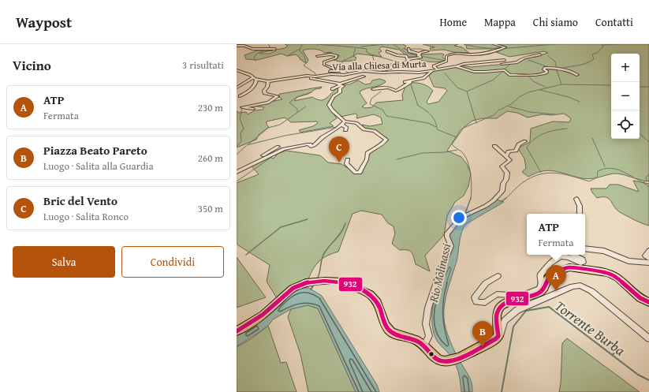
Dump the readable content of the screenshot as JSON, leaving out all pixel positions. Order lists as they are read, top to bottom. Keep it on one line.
{"streets":{"street":["Via alla Chiesa di Murta"]},"water":["Rio Molinassi","Torrente Burba"],"lines":["transit line 932"],"page":{"header":"Waypost","nav":["Home","Mappa","Chi siamo","Contatti"],"heading":["Vicino","3 risultati"],"map_buttons":["+","−"],"list":[{"mark":"A","name":"ATP","note":"Fermata","value":"230 m"},{"mark":"B","name":"Piazza Beato Pareto","note":"Luogo · Salita alla Guardia","value":"260 m"},{"mark":"C","name":"Bric del Vento","note":"Luogo · Salita Ronco","value":"350 m"}],"pins":["C","A","B"],"popup":["ATP","Fermata"],"buttons":["Salva","Condividi"]}}
